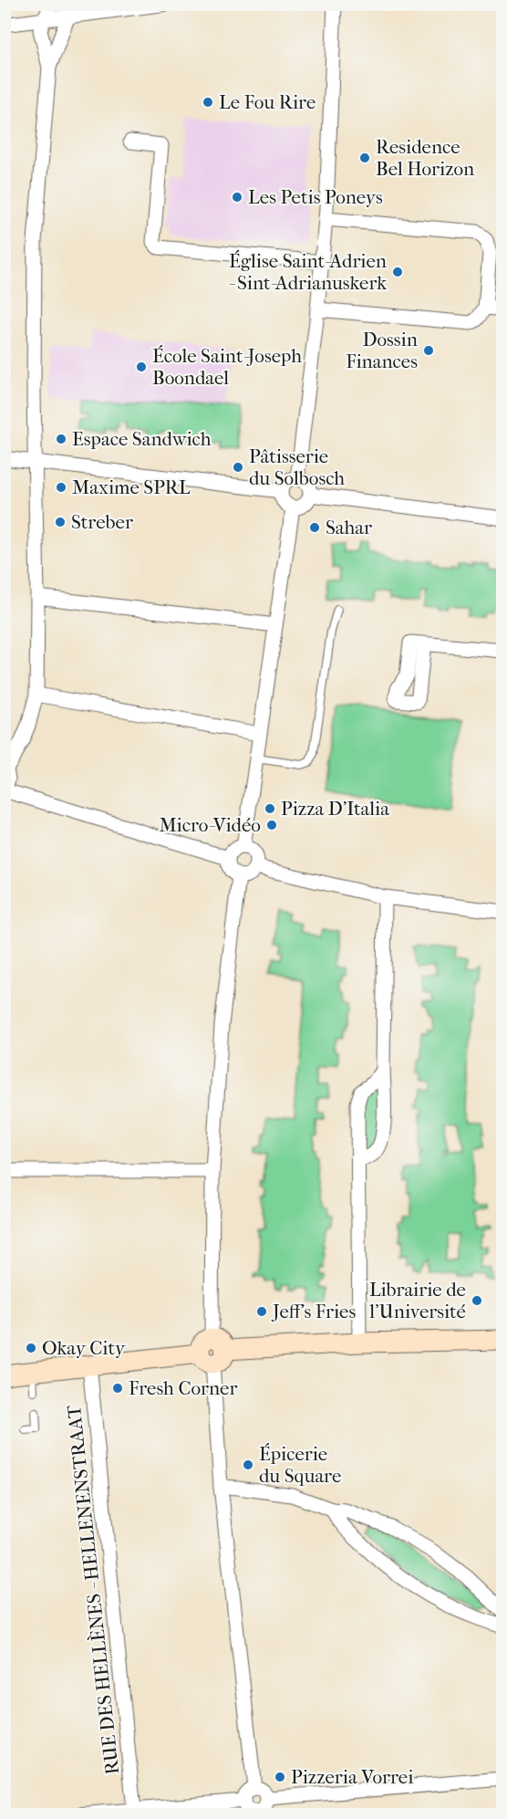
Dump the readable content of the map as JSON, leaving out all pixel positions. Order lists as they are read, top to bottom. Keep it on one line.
{"streets":{"street":["RUE DES HELLÈNES - HELLENENSTRAAT"]},"places":["Le Fou Rire","Residence Bel Horizon","Les Petis Poneys","Église Saint-Adrien - Sint-Adrianuskerk","Dossin Finances","École Saint-Joseph Boondael","Espace Sandwich","Pâtisserie du Solbosch","Maxime SPRL","Streber","Sahar","Pizza D’Italia","Micro-Vidéo","Librairie de l'Université","Jeff's Fries","Okay City","Fresh Corner","Épicerie du Square","Pizzeria Vorrei"]}
